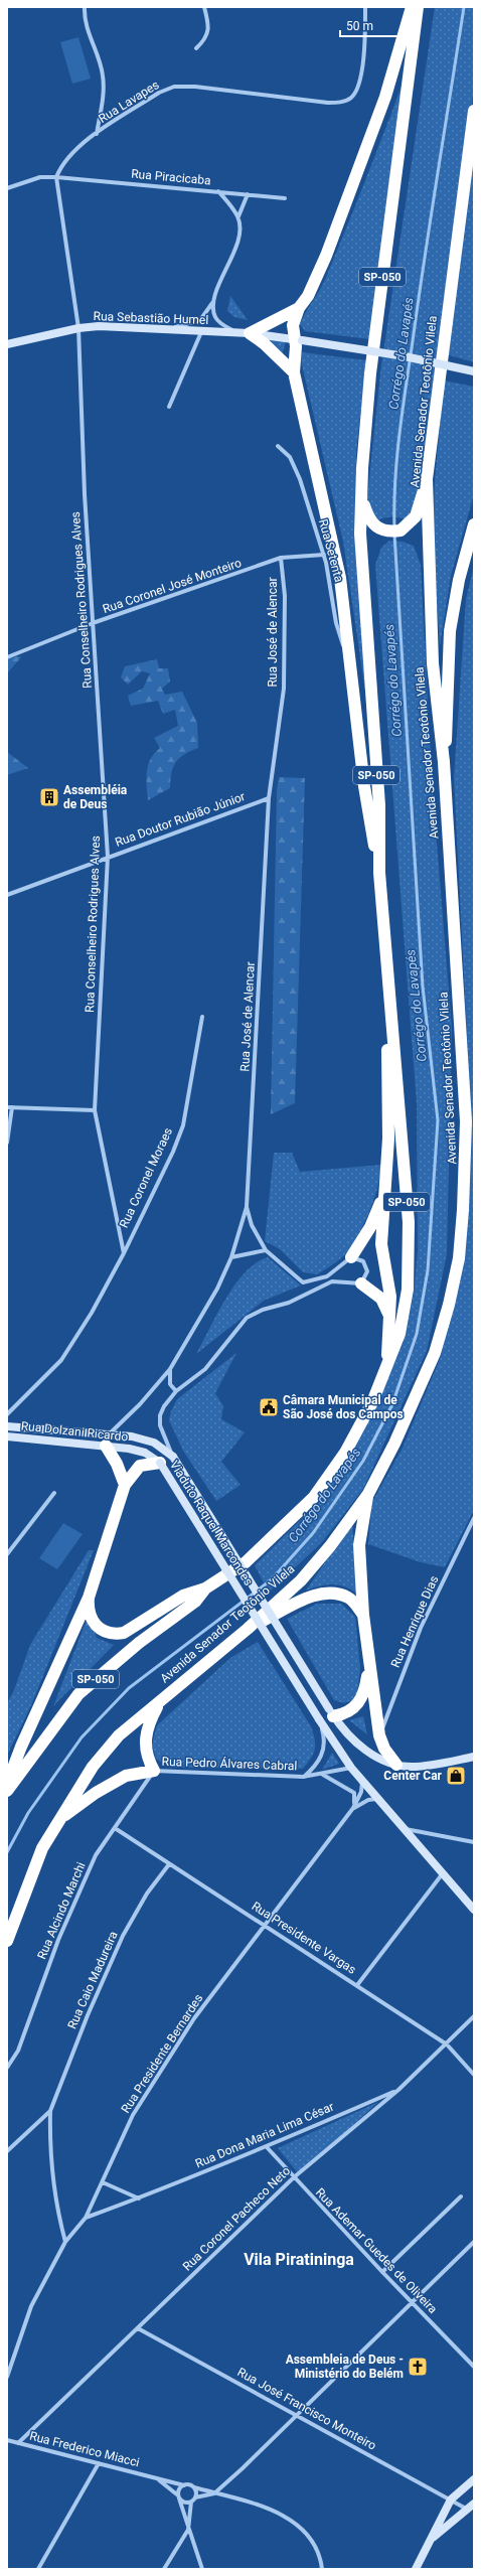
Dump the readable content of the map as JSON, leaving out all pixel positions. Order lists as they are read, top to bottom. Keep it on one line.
{"streets":{"highway":["SP-050","Avenida Senador Teotônio Vilela"],"main road":["Rua Sebastião Humel","Rua Dolzani Ricardo","Viaduto Raquel Marcondes"],"street":["Rua Lavapes","Rua Piracicaba","Rua Setenta","Rua Coronel José Monteiro","Rua Conselheiro Rodrigues Alves","Rua José de Alencar","Rua Doutor Rubião Júnior","Rua Coronel Moraes","Rua Henrique Dias","Rua Pedro Álvares Cabral","Rua Alcindo Marchi","Rua Presidente Vargas","Rua Caio Madureira","Rua Presidente Bernardes","Rua Dona Maria Lima César","Rua Coronel Pacheco Neto","Rua Ademar Guedes de Oliveira","Rua José Francisco Monteiro","Rua Frederico Miacci"]},"crossings":[["Rua Lavapes","Rua Piracicaba"],["Rua Lavapes","Rua Conselheiro Rodrigues Alves"],["Rua Piracicaba","Rua Conselheiro Rodrigues Alves"],["Rua Sebastião Humel","Rua Conselheiro Rodrigues Alves"],["Rua Setenta","Rua Coronel José Monteiro"],["Rua Coronel José Monteiro","Rua Conselheiro Rodrigues Alves"],["Rua Coronel José Monteiro","Rua José de Alencar"],["Rua Conselheiro Rodrigues Alves","Rua Doutor Rubião Júnior"],["Rua Conselheiro Rodrigues Alves","Rua Coronel Moraes"],["Rua José de Alencar","Rua Doutor Rubião Júnior"],["Rua José de Alencar","Rua Dolzani Ricardo"],["Rua Dolzani Ricardo","Viaduto Raquel Marcondes"],["Viaduto Raquel Marcondes","Rua Pedro Álvares Cabral"],["Rua Pedro Álvares Cabral","Rua Alcindo Marchi"],["Rua Alcindo Marchi","Rua Presidente Vargas"],["Rua Presidente Vargas","Rua Caio Madureira"],["Rua Presidente Vargas","Rua Presidente Bernardes"],["Rua Presidente Vargas","Rua Coronel Pacheco Neto"],["Rua Caio Madureira","Rua Presidente Bernardes"],["Rua Presidente Bernardes","Rua Dona Maria Lima César"],["Rua Dona Maria Lima César","Rua Coronel Pacheco Neto"],["Rua Dona Maria Lima César","Rua Ademar Guedes de Oliveira"],["Rua Coronel Pacheco Neto","Rua Ademar Guedes de Oliveira"],["Rua Coronel Pacheco Neto","Rua José Francisco Monteiro"],["Rua Coronel Pacheco Neto","Rua Frederico Miacci"]],"districts":["Vila Piratininga"],"water":["Corrégo do Lavapés"],"places":{"building":["Assembléia de Deus"],"public building":["Câmara Municipal de São José dos Campos"],"shop":["Center Car"],"church":["Assembleia de Deus - Ministério do Belém"]},"scale_bar":"50 m"}
